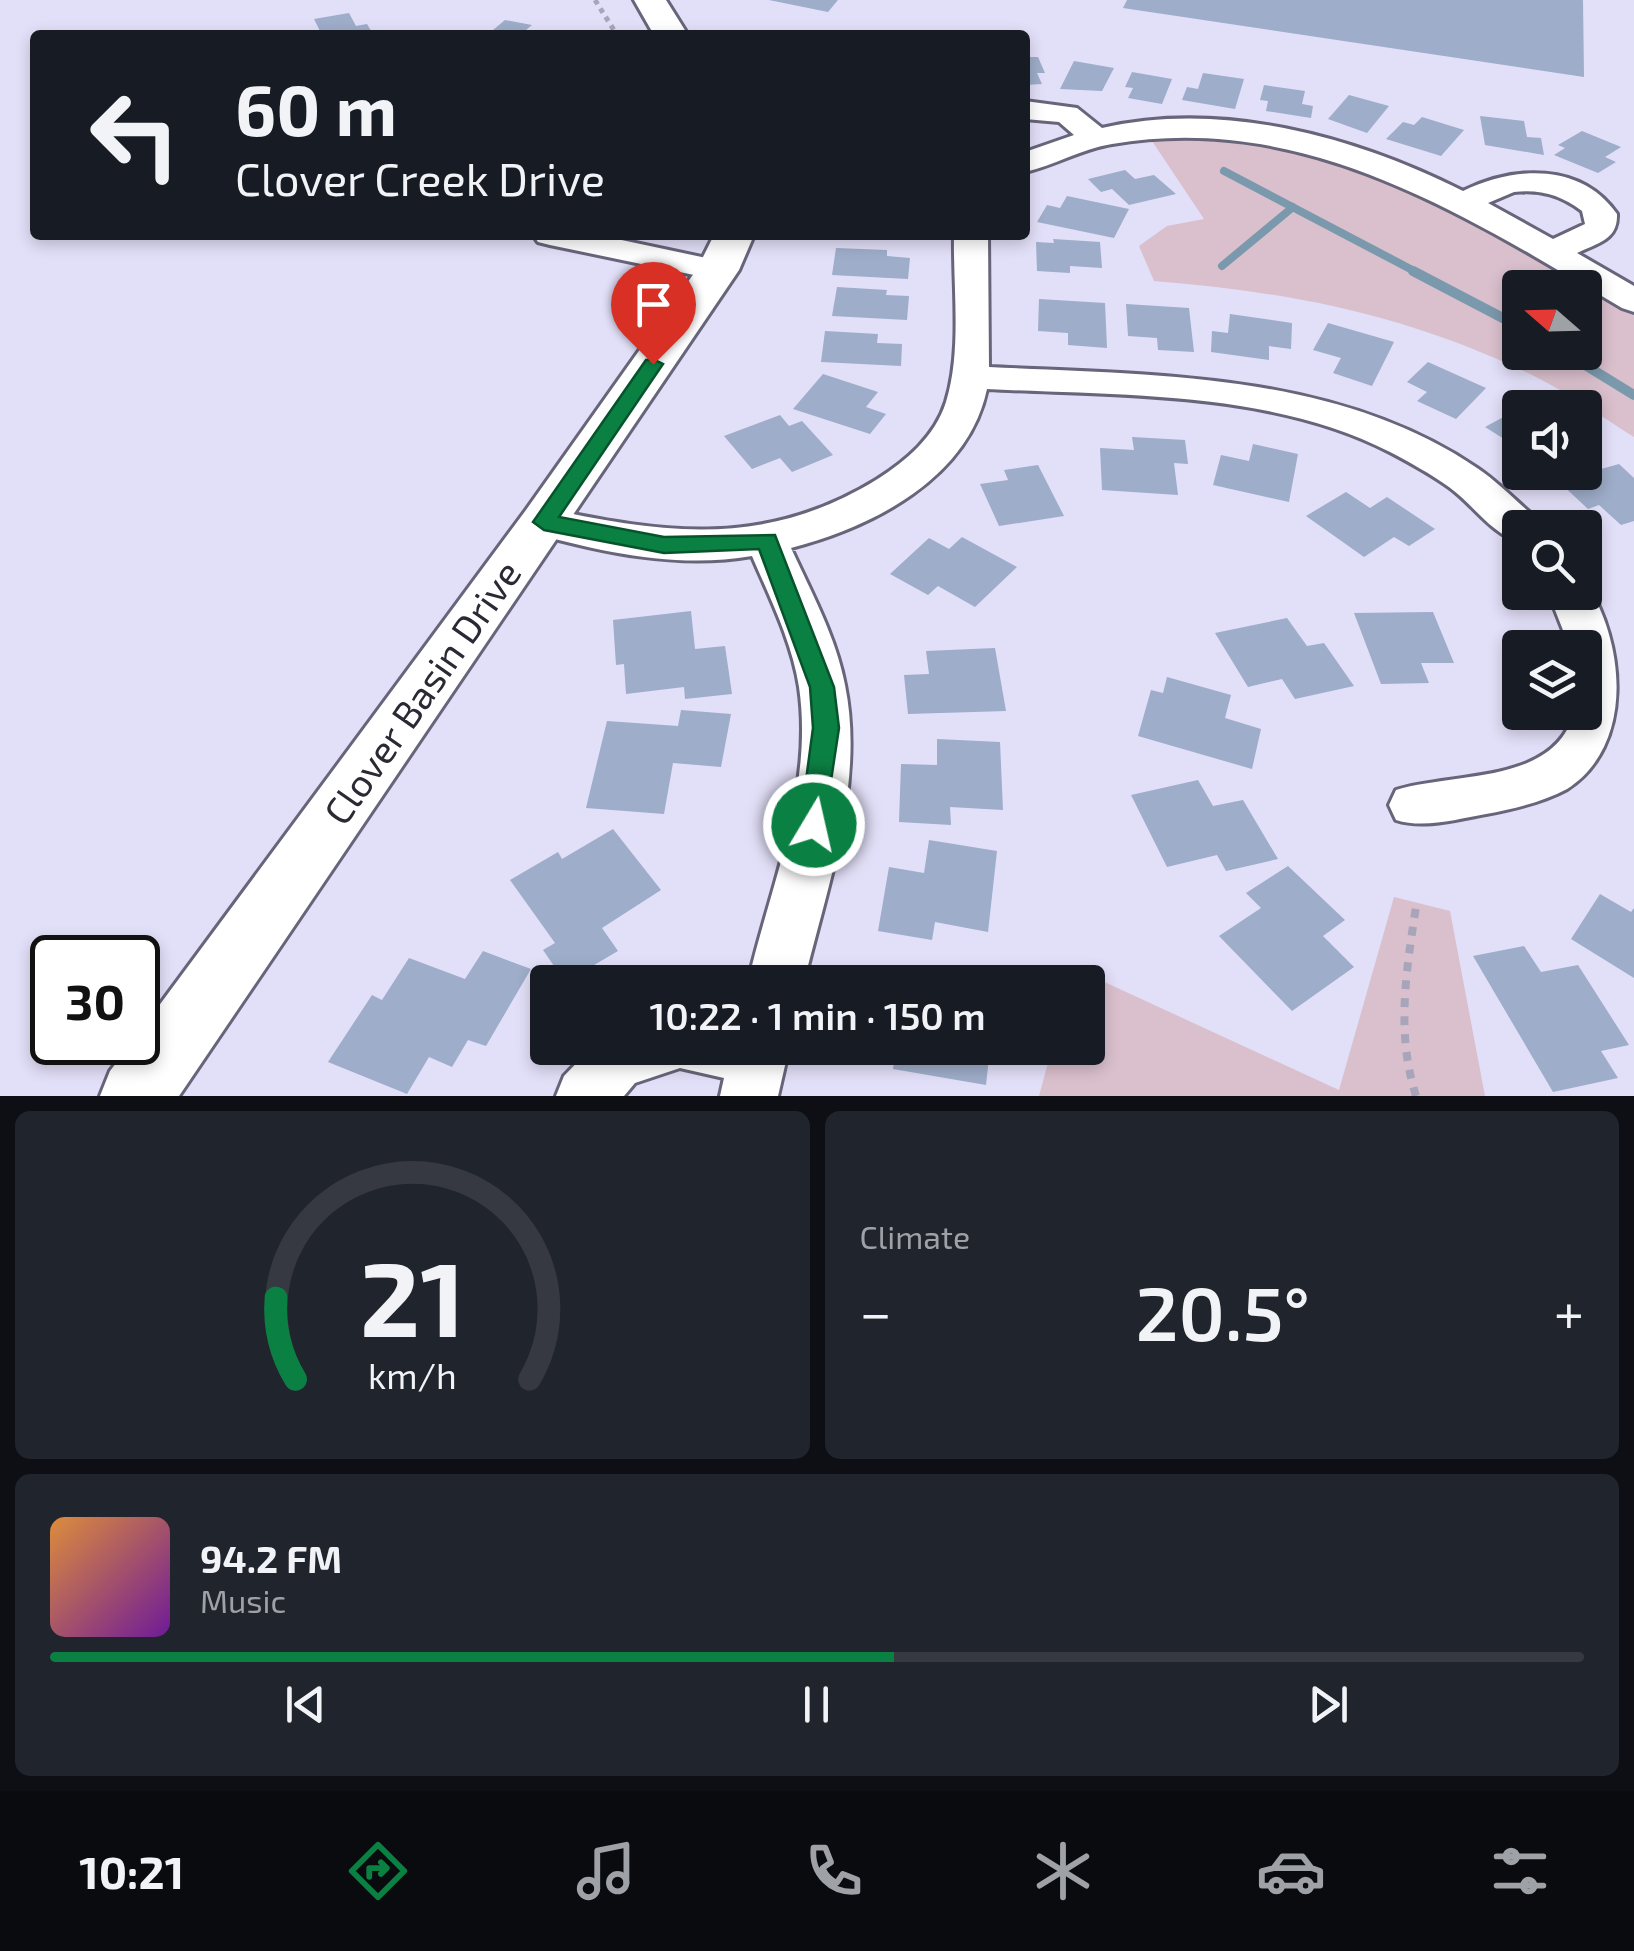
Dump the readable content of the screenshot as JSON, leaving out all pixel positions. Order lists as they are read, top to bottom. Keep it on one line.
{"streets":{"street":["Clover Basin Drive"]},"north":"left","page":{"turn":["60 m","Clover Creek Drive"],"limit":"30","trip":"10:22 · 1 min · 150 m","tile":"Climate","heat":["−","20.5°","+"],"song":["94.2 FM","Music"],"tabs":"10:21","gauge":["21","km/h"]}}
